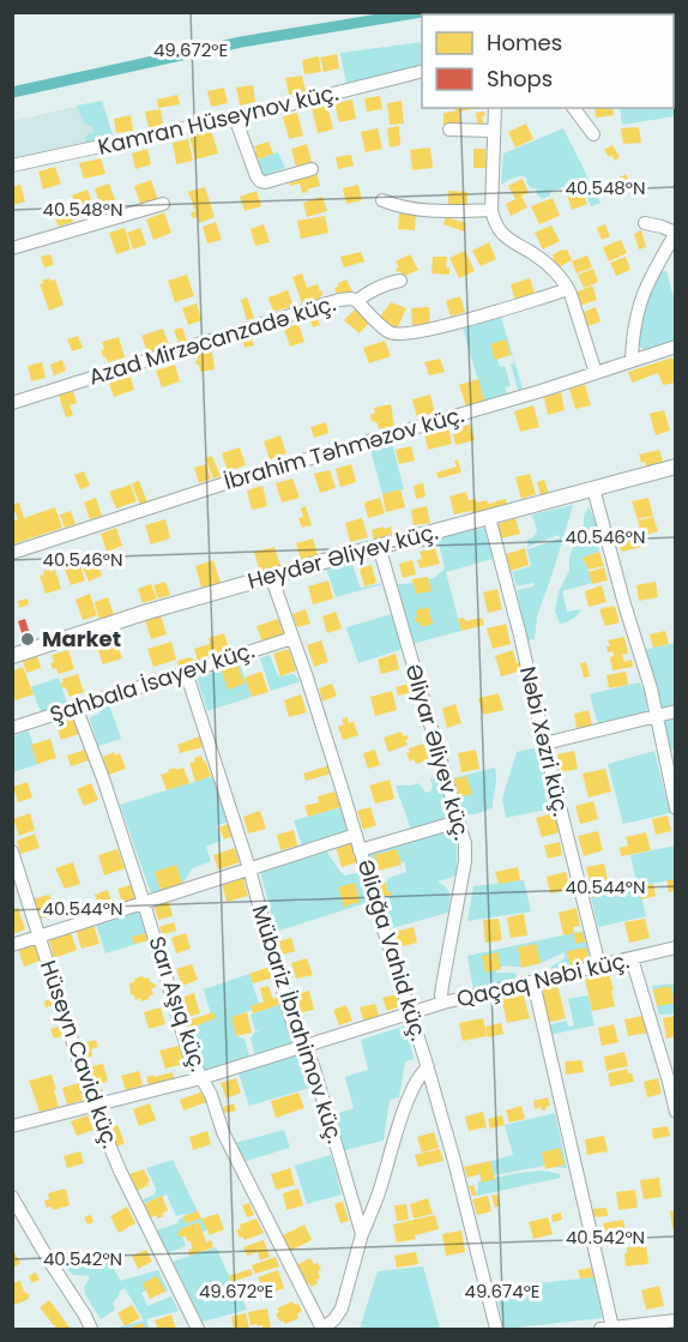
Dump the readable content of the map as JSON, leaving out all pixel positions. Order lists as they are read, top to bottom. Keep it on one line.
{"streets":{"street":["Kamran Hüseynov küç.","Azad Mirzəcanzadə küç.","İbrahim Təhməzov küç.","Heydər Əliyev küç.","Şahbala İsayev küç.","Nəbi Xəzri küç.","Əliyar Əliyev küç.","Əliağa Vahid küç.","Qaçaq Nəbi küç.","Sarı Aşıq küç.","Mübariz İbrahimov küç.","Hüseyn Cavid küç."]},"crossings":[["Heydər Əliyev küç.","Nəbi Xəzri küç."],["Heydər Əliyev küç.","Əliyar Əliyev küç."],["Heydər Əliyev küç.","Əliağa Vahid küç."],["Şahbala İsayev küç.","Əliağa Vahid küç."],["Şahbala İsayev küç.","Sarı Aşıq küç."],["Şahbala İsayev küç.","Mübariz İbrahimov küç."],["Nəbi Xəzri küç.","Qaçaq Nəbi küç."],["Əliyar Əliyev küç.","Qaçaq Nəbi küç."],["Əliağa Vahid küç.","Qaçaq Nəbi küç."],["Qaçaq Nəbi küç.","Sarı Aşıq küç."],["Qaçaq Nəbi küç.","Mübariz İbrahimov küç."],["Qaçaq Nəbi küç.","Hüseyn Cavid küç."]],"places":["Market"],"legend":["Homes","Shops"],"coordinates":["49.672°E","40.548°N","40.546°N","40.544°N","40.542°N","49.674°E"]}
